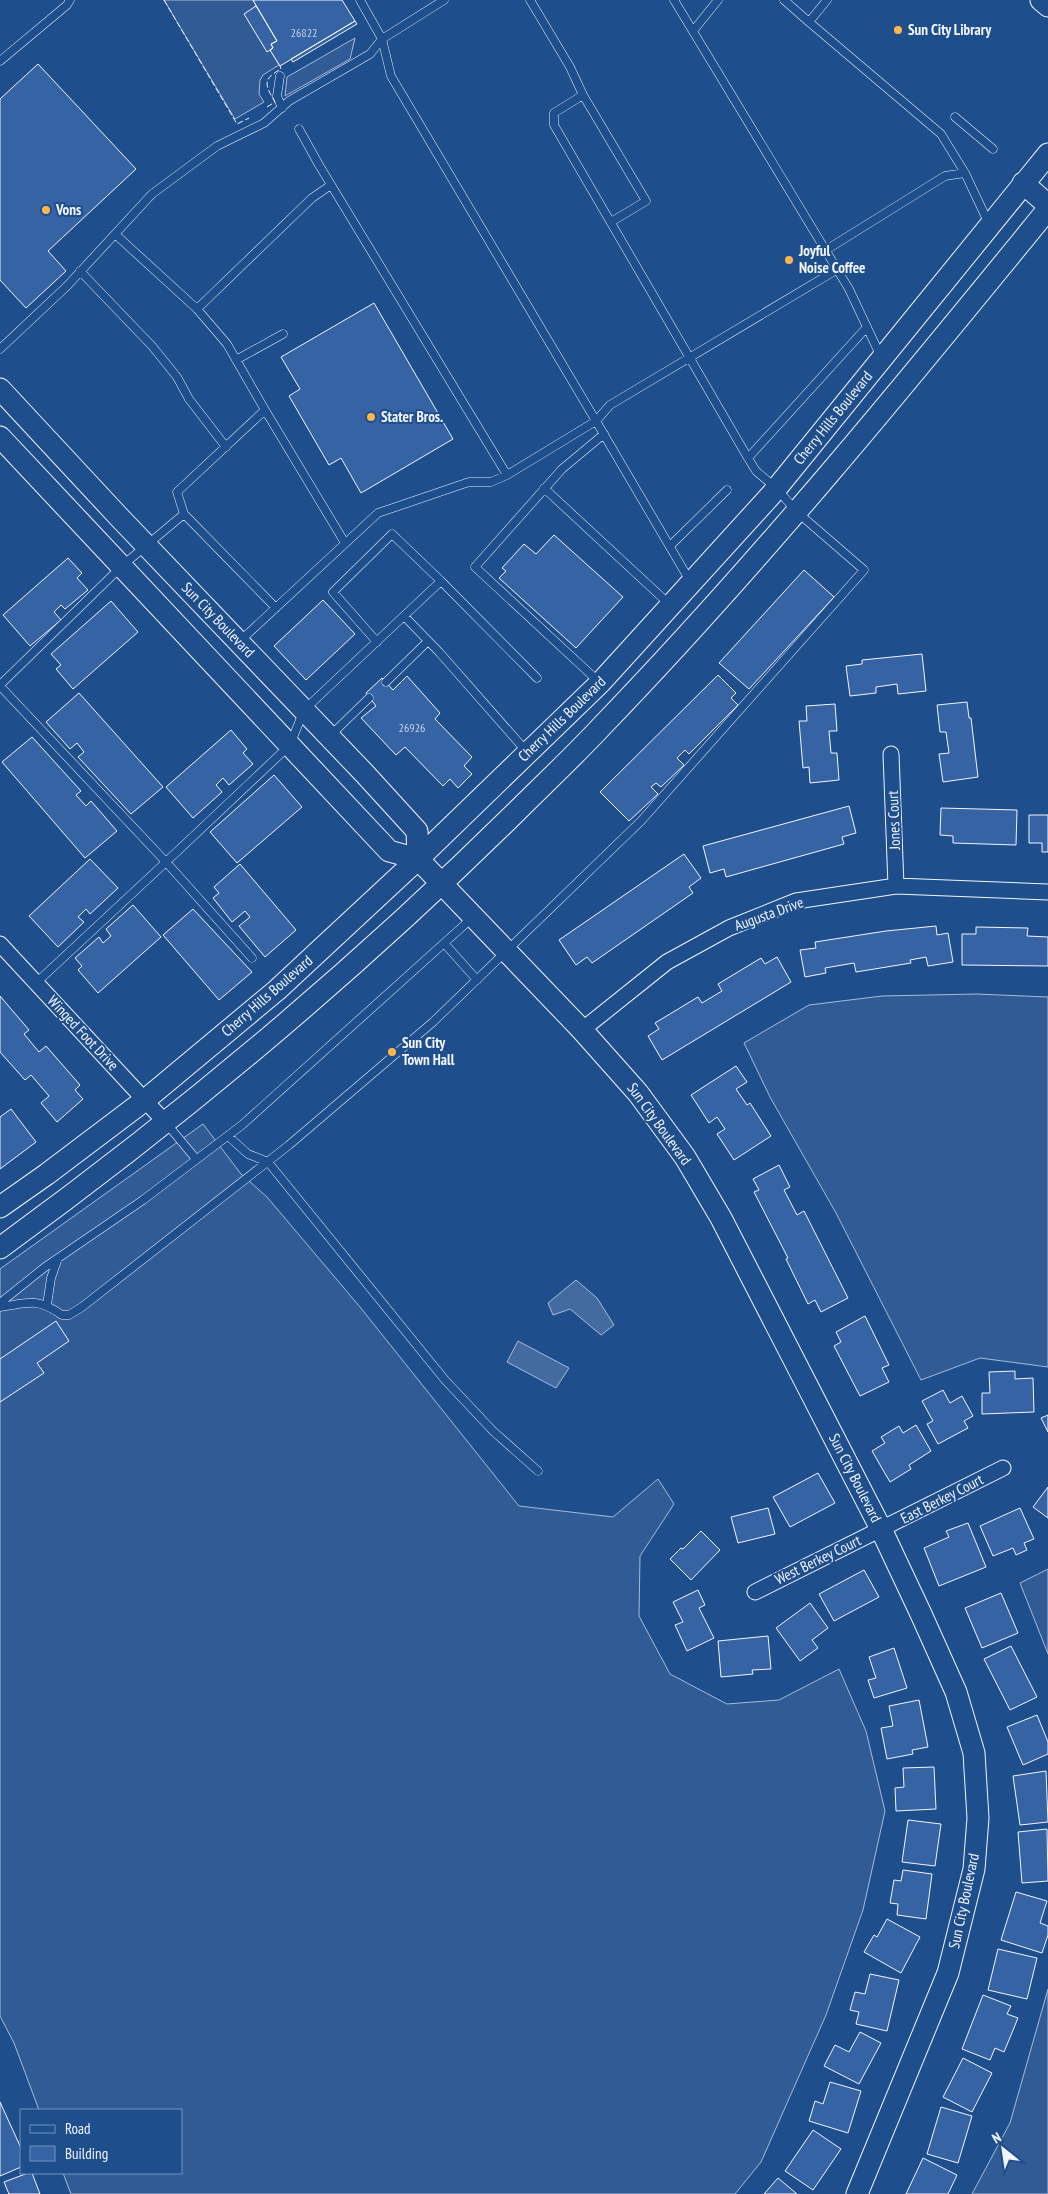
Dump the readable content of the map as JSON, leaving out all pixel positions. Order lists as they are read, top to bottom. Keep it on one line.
{"streets":{"street":["Cherry Hills Boulevard","Sun City Boulevard","Jones Court","Augusta Drive","Winged Foot Drive","East Berkey Court","West Berkey Court"]},"crossings":[["Cherry Hills Boulevard","Sun City Boulevard"],["Cherry Hills Boulevard","Winged Foot Drive"],["Sun City Boulevard","Augusta Drive"],["Sun City Boulevard","East Berkey Court"],["Sun City Boulevard","West Berkey Court"],["Jones Court","Augusta Drive"],["East Berkey Court","West Berkey Court"]],"places":["Sun City Library","Vons","Joyful Noise Coffee","Stater Bros.","Sun City Town Hall"],"house_numbers":["26822","26926"],"legend":["Road","Building"],"north":"top left"}
